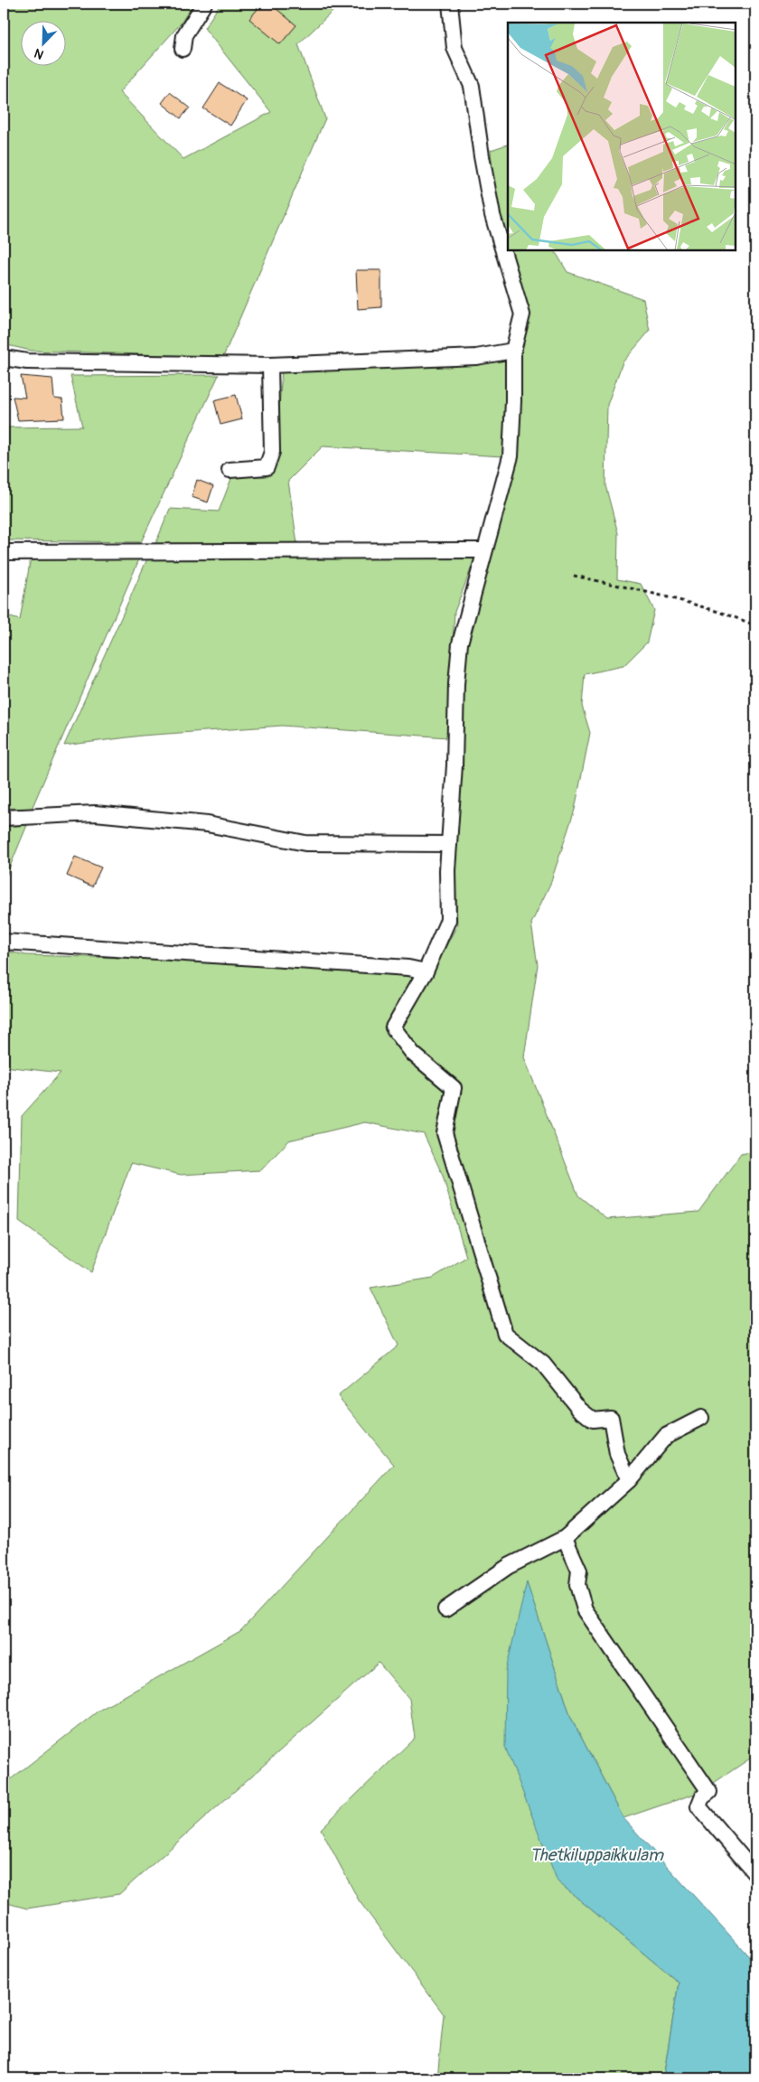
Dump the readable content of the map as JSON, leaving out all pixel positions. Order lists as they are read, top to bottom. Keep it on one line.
{"water":["Thetkiluppaikkulam"],"north":"bottom left"}
